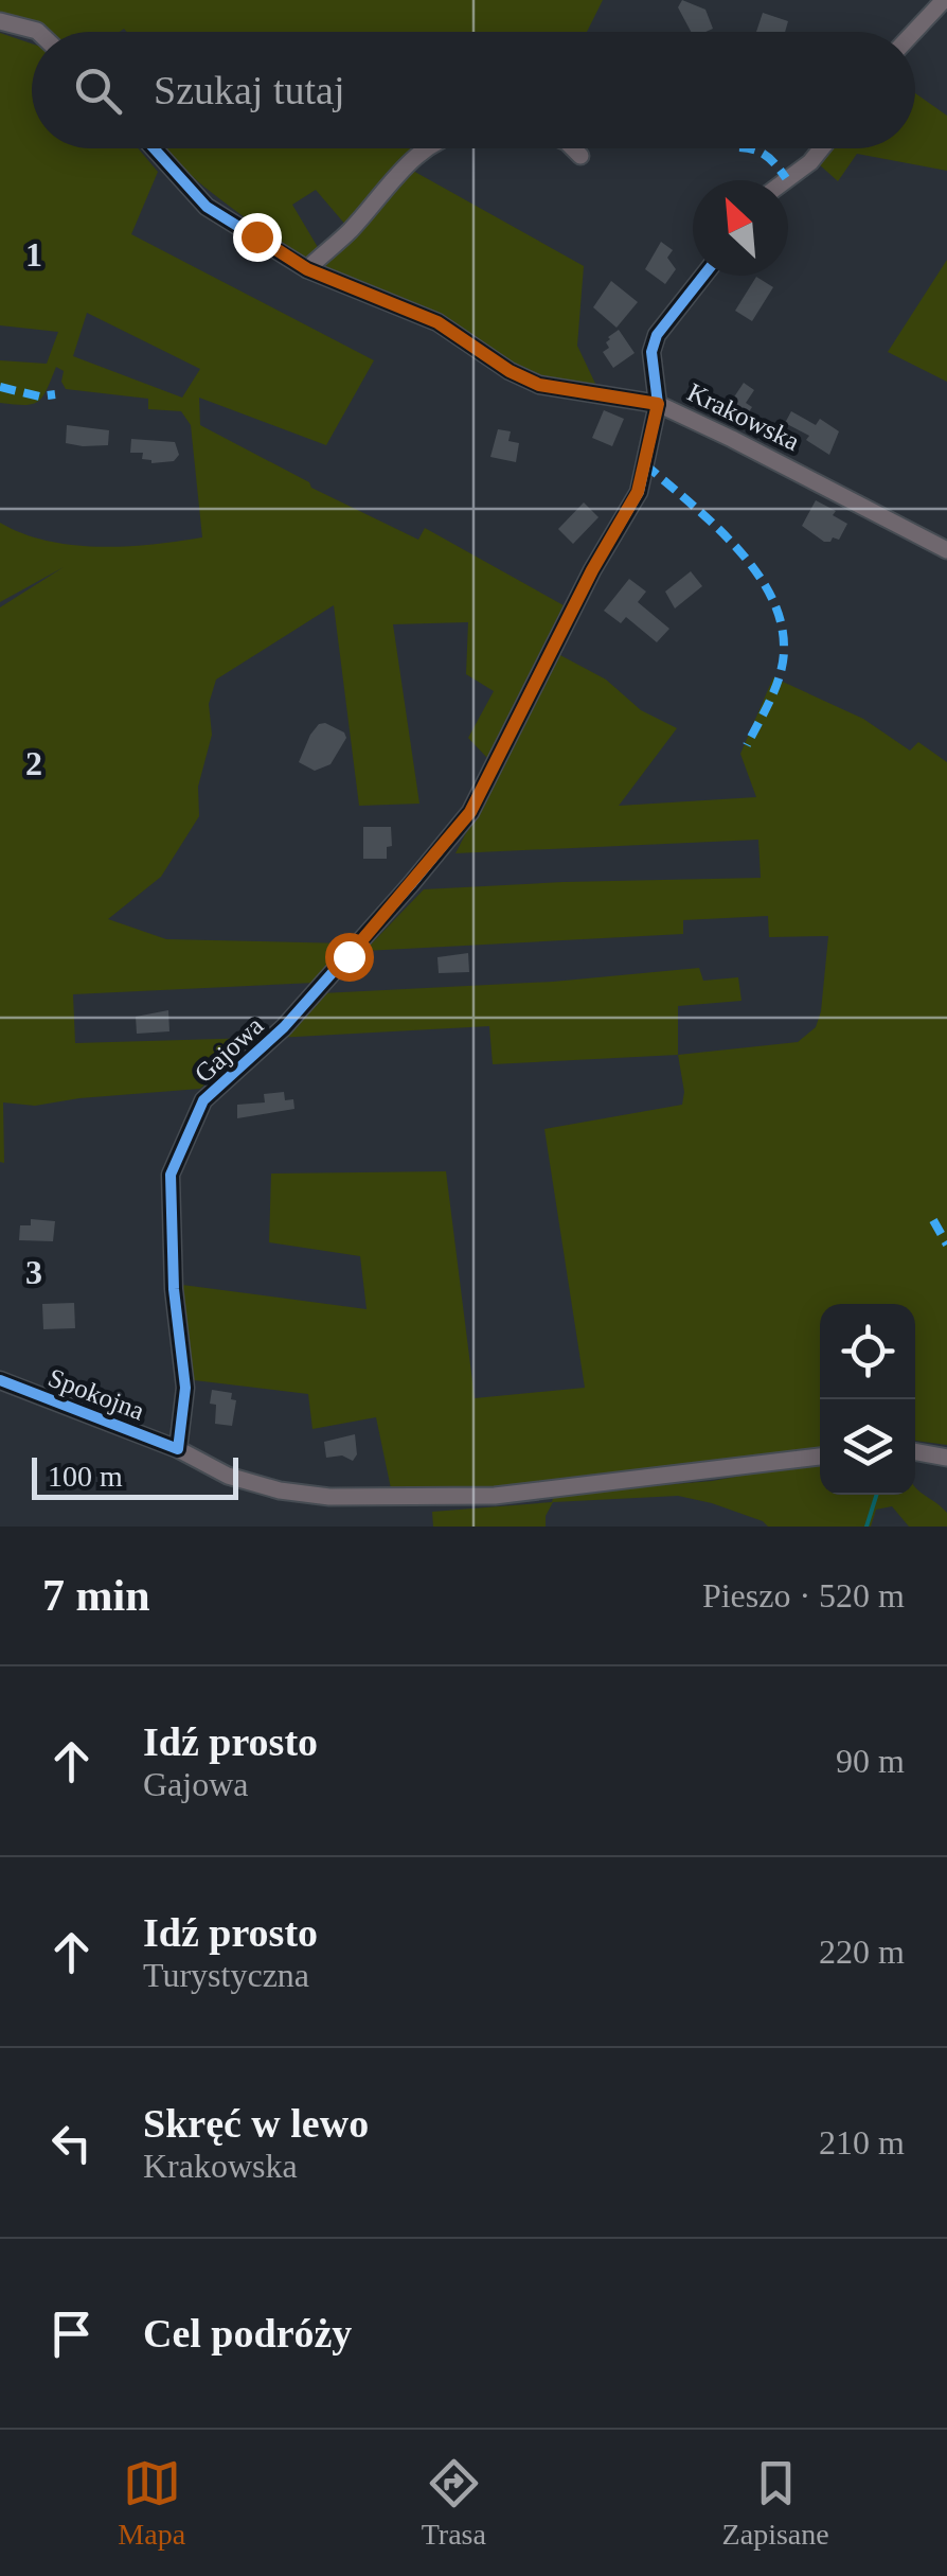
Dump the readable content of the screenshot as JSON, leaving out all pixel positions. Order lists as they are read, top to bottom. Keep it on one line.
{"streets":{"street":["Krakowska","Gajowa","Spokojna"]},"crossings":[["Krakowska","Gajowa"],["Gajowa","Spokojna"]],"scale_bar":"100 m","north":"top left","page":{"search":"Szukaj tutaj","scale":"100 m","heading":["7 min","Pieszo · 520 m"],"list":[["Idź prosto","Gajowa","90 m"],["Idź prosto","Turystyczna","220 m"],["Skręć w lewo","Krakowska","210 m"],"Cel podróży"],"nav":["Mapa","Trasa","Zapisane"]},"grid":{"rows":["1","2","3"]}}
